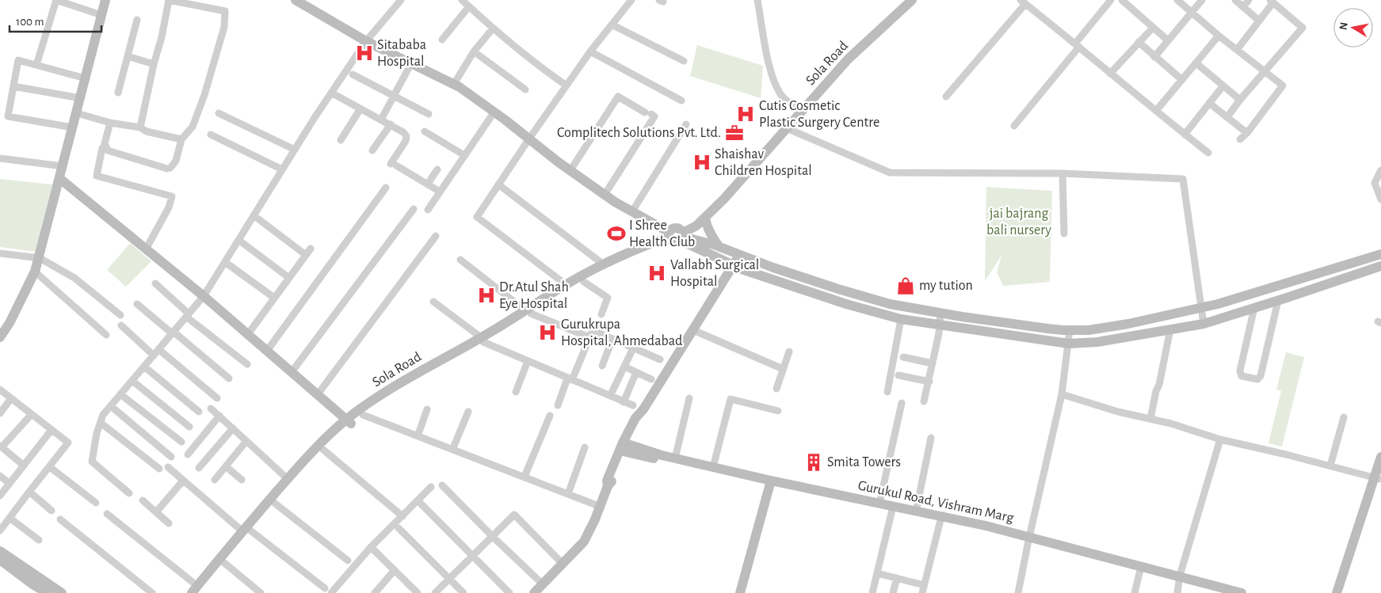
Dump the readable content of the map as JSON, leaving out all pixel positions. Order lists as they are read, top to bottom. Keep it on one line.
{"streets":{"street":["Sola Road","Gurukul Road, Vishram Marg"]},"parks":["jai bajrang bali nursery"],"places":{"hospital":["Sitababa Hospital","Cutis Cosmetic Plastic Surgery Centre","Shaishav Children Hospital","Vallabh Surgical Hospital","Dr.Atul Shah Eye Hospital","Gurukrupa Hospital, Ahmedabad"],"office":["Complitech Solutions Pvt. Ltd."],"sports":["I Shree Health Club"],"shop":["my tution"],"building":["Smita Towers"]},"scale_bar":"100 m","north":"left"}
